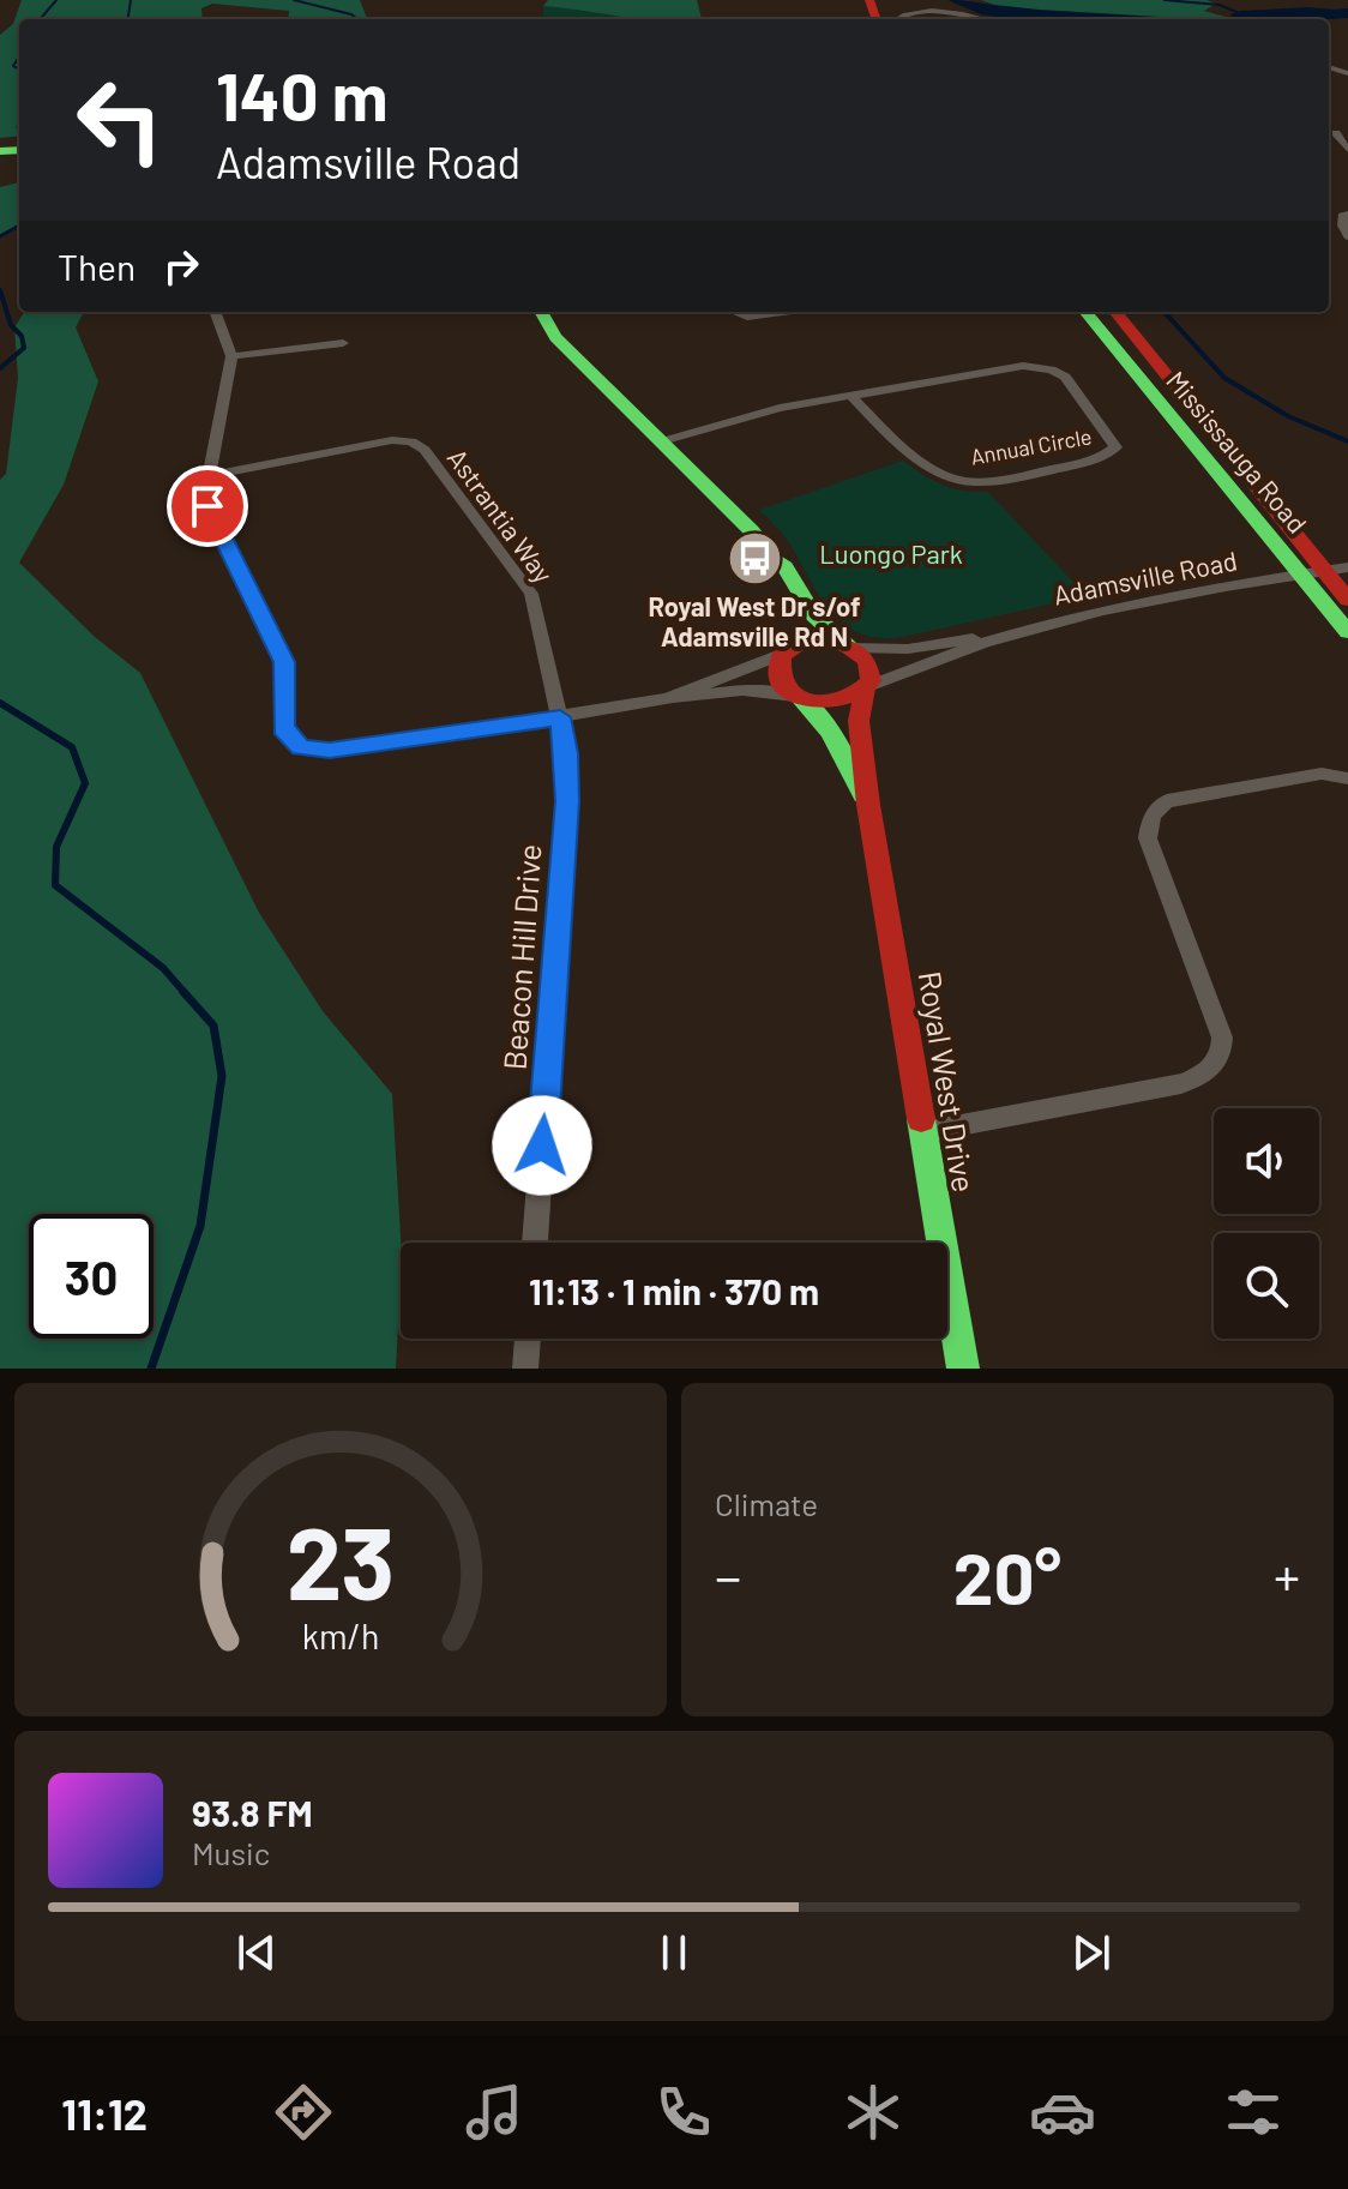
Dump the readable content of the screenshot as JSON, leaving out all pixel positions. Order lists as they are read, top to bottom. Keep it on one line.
{"streets":{"street":["Annual Circle","Mississauga Road","Astrantia Way","Adamsville Road","Beacon Hill Drive","Royal West Drive"]},"crossings":[["Mississauga Road","Adamsville Road"],["Astrantia Way","Beacon Hill Drive"],["Adamsville Road","Royal West Drive"]],"parks":["Luongo Park"],"places":{"bus stop":["Royal West Dr s/of Adamsville Rd N"]},"page":{"turn":["140 m","Adamsville Road"],"then":"Then","limit":"30","trip":"11:13 · 1 min · 370 m","tile":"Climate","heat":["−","20°","+"],"song":["93.8 FM","Music"],"tabs":"11:12","gauge":["23","km/h"]}}
